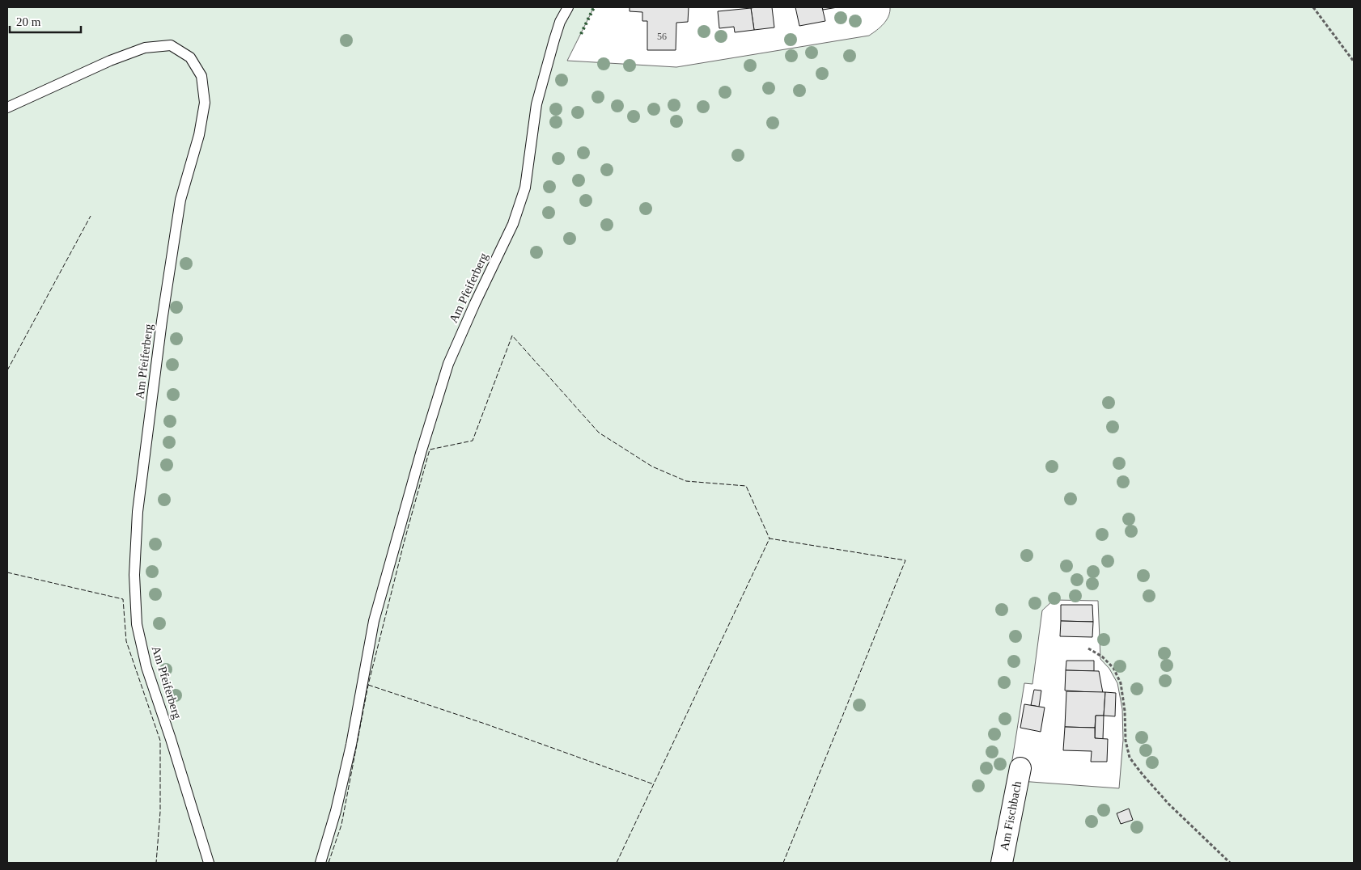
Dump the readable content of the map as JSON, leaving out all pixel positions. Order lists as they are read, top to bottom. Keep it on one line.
{"streets":{"street":["Am Fischbach"],"lane":["Am Pfeiferberg"]},"house_numbers":["56"],"scale_bar":"20 m"}
